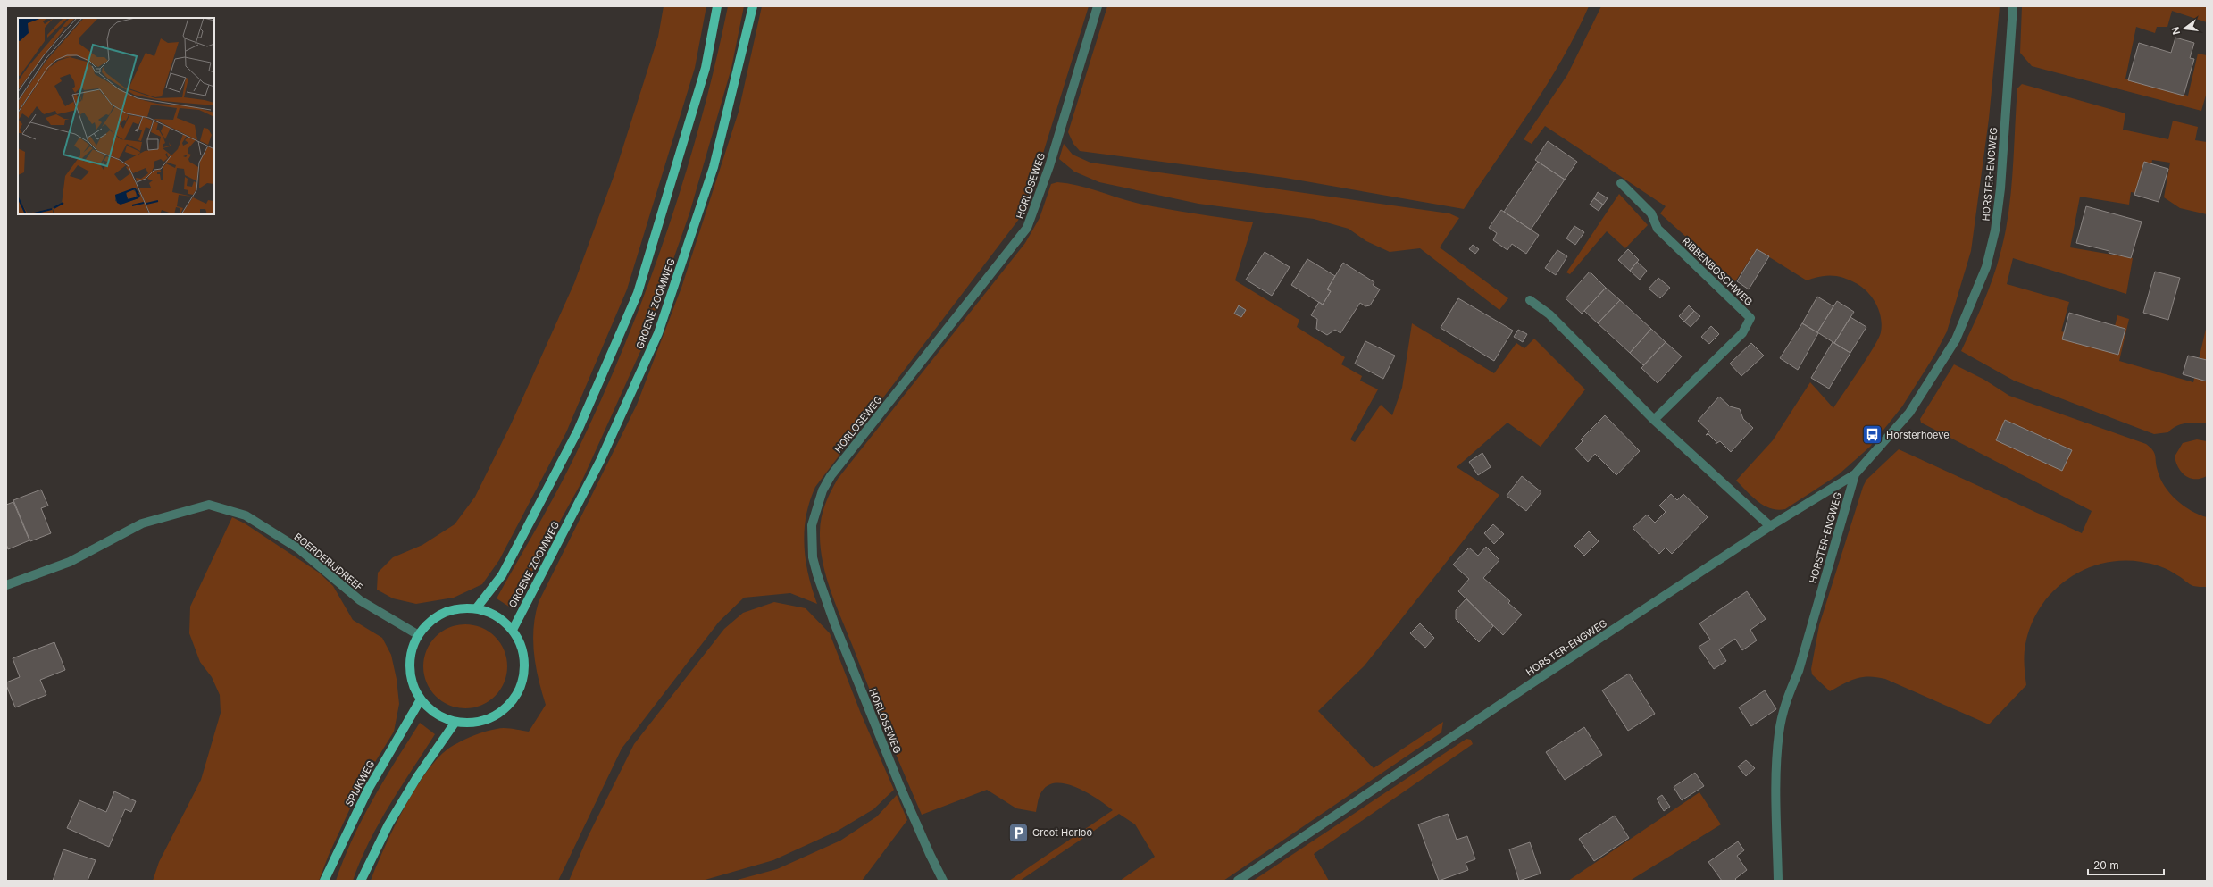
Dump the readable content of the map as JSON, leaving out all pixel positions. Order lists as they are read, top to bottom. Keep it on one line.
{"streets":{"main road":["GROENE ZOOMWEG","SPIJKWEG"],"street":["HORSTER-ENGWEG","HORLOSEWEG","RIBBENBOSCHWEG","BOERDERIJDREEF"]},"crossings":[["GROENE ZOOMWEG","BOERDERIJDREEF"],["GROENE ZOOMWEG","SPIJKWEG"],["BOERDERIJDREEF","SPIJKWEG"]],"places":{"bus stop":["Horsterhoeve"],"parking":["Groot Horloo"]},"scale_bar":"20 m","north":"left"}
